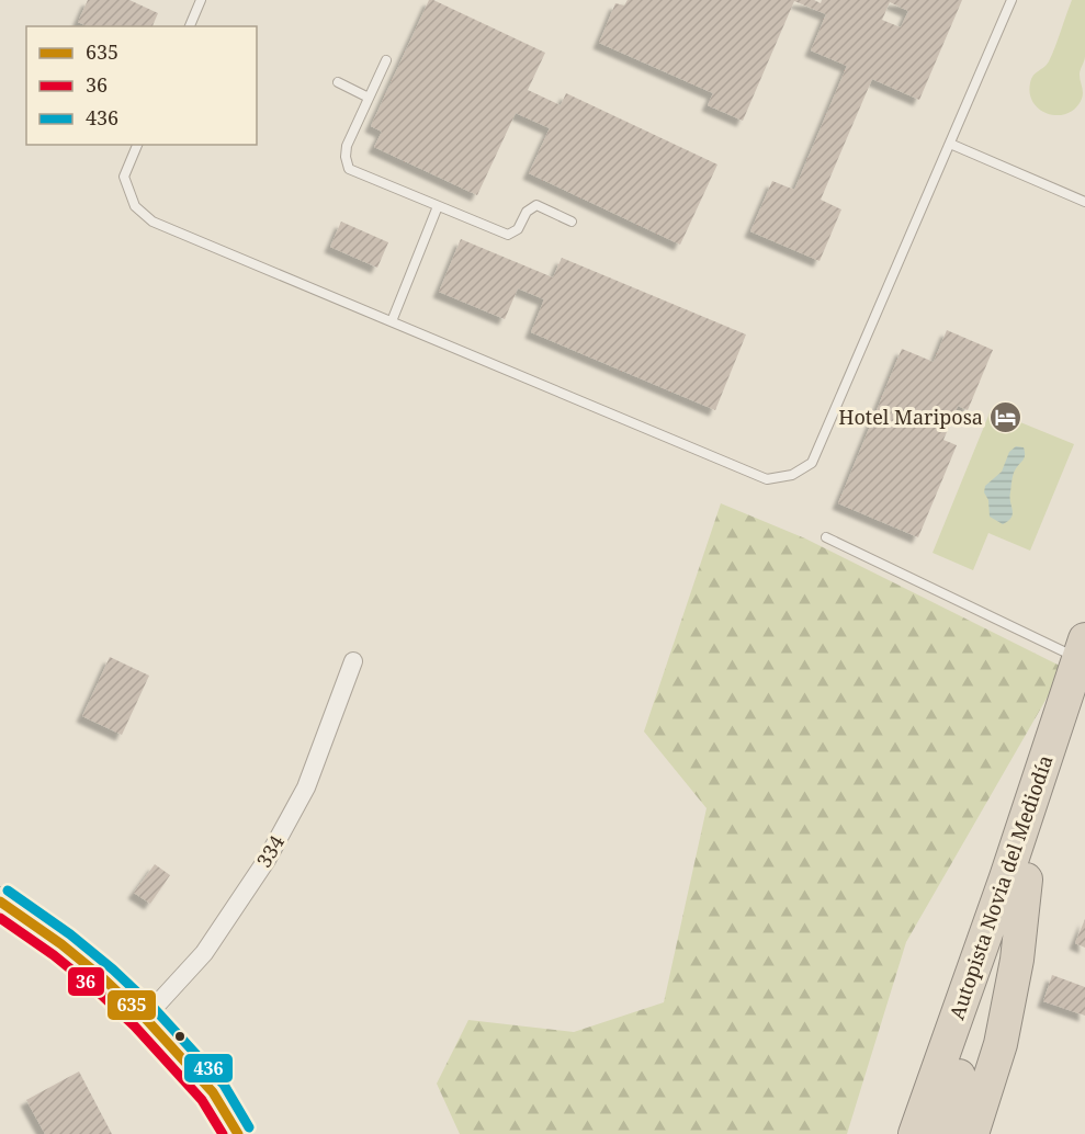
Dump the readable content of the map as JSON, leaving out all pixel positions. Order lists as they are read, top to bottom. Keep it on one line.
{"streets":{"highway":["Autopista Novia del Mediodía"],"street":["334"]},"places":{"hotel":["Hotel Mariposa"]},"lines":["transit line 436","transit line 635","transit line 36"],"legend":["635","36","436"]}
